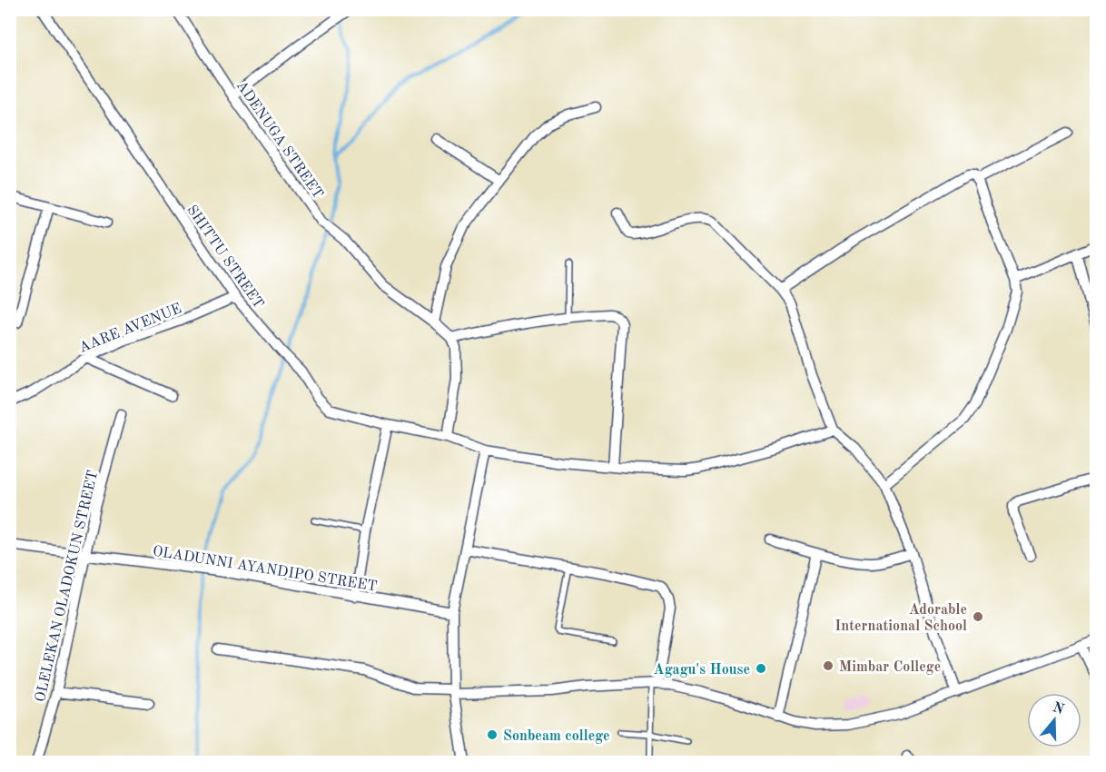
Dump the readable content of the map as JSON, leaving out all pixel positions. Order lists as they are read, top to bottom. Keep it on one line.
{"streets":{"street":["ADENUGA STREET","SHITTU STREET","AARE AVENUE","OLADUNNI AYANDIPO STREET","OLELEKAN OLADOKUN STREET"]},"crossings":[["SHITTU STREET","AARE AVENUE"],["OLADUNNI AYANDIPO STREET","OLELEKAN OLADOKUN STREET"]],"places":["Adorable International School","Mimbar College","Agagu's House","Sonbeam college"],"north":"top"}
